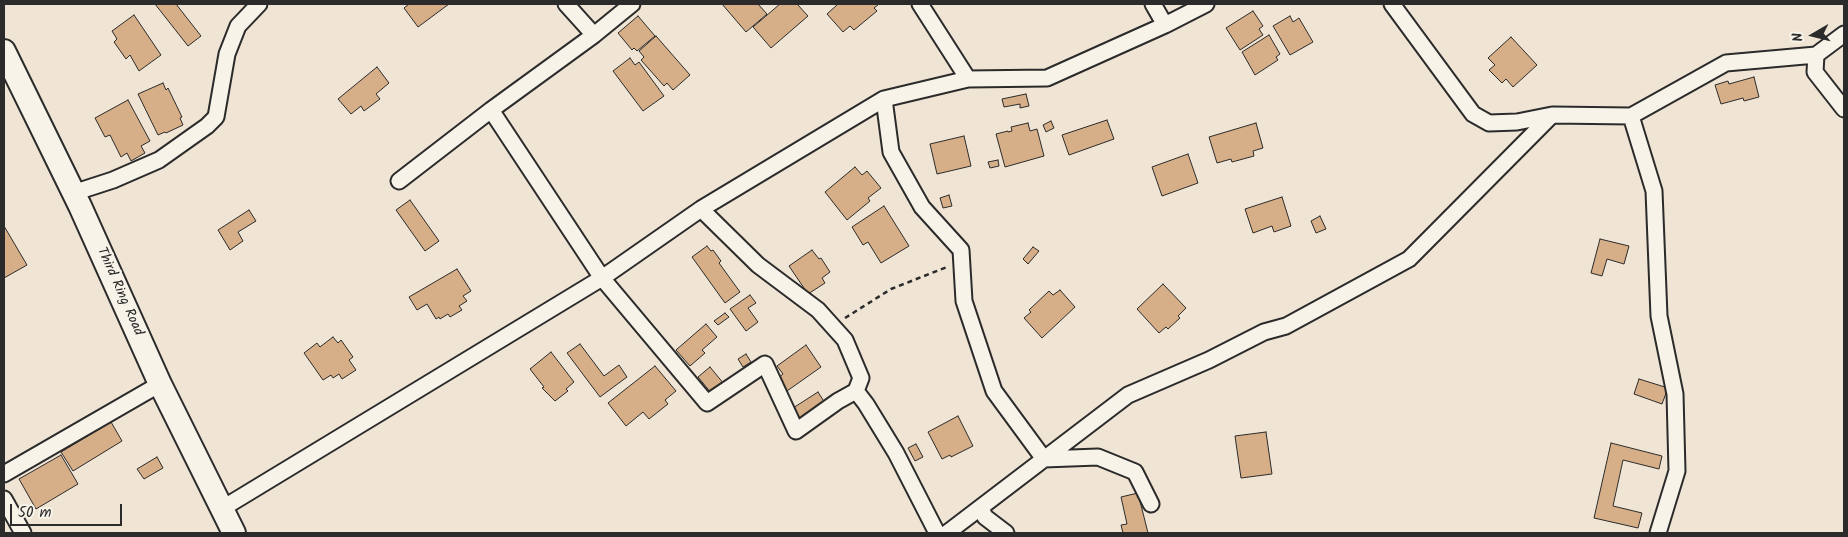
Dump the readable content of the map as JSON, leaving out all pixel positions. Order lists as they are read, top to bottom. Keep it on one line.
{"streets":{"street":["Third Ring Road"]},"scale_bar":"50 m","north":"left"}
